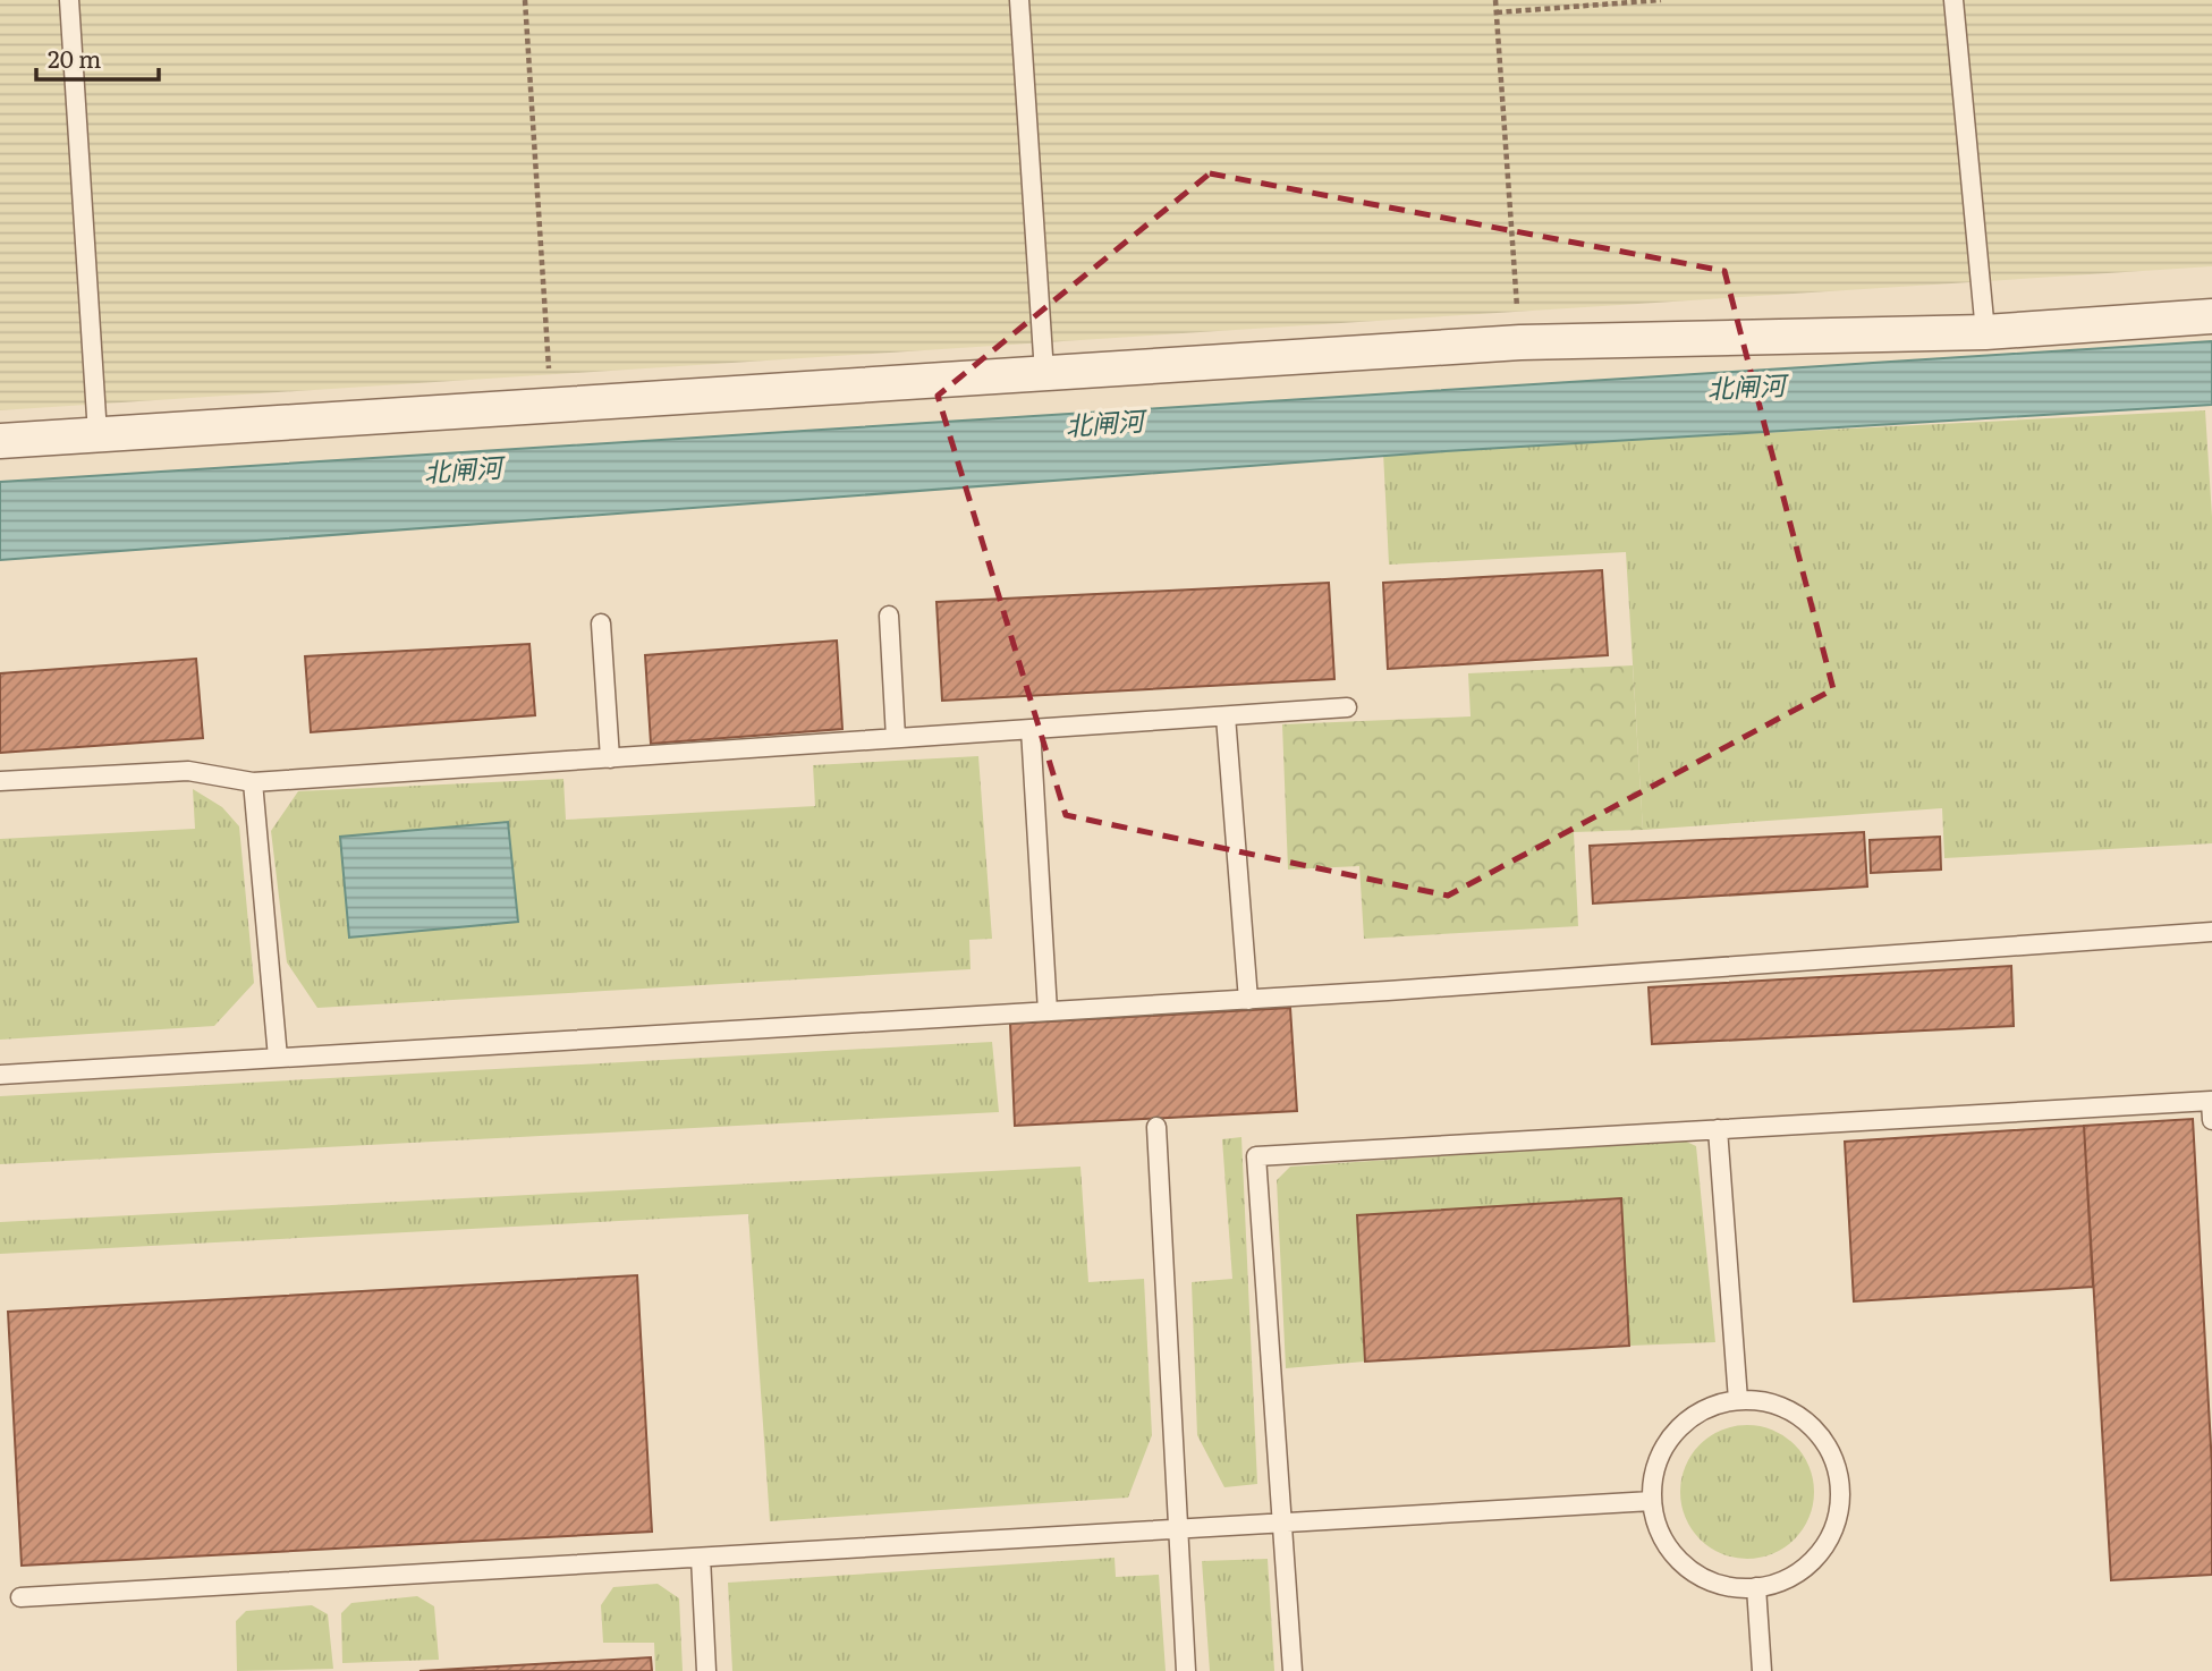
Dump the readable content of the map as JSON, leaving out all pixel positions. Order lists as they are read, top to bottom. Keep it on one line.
{"water":["北闸河"],"scale_bar":"20 m"}
